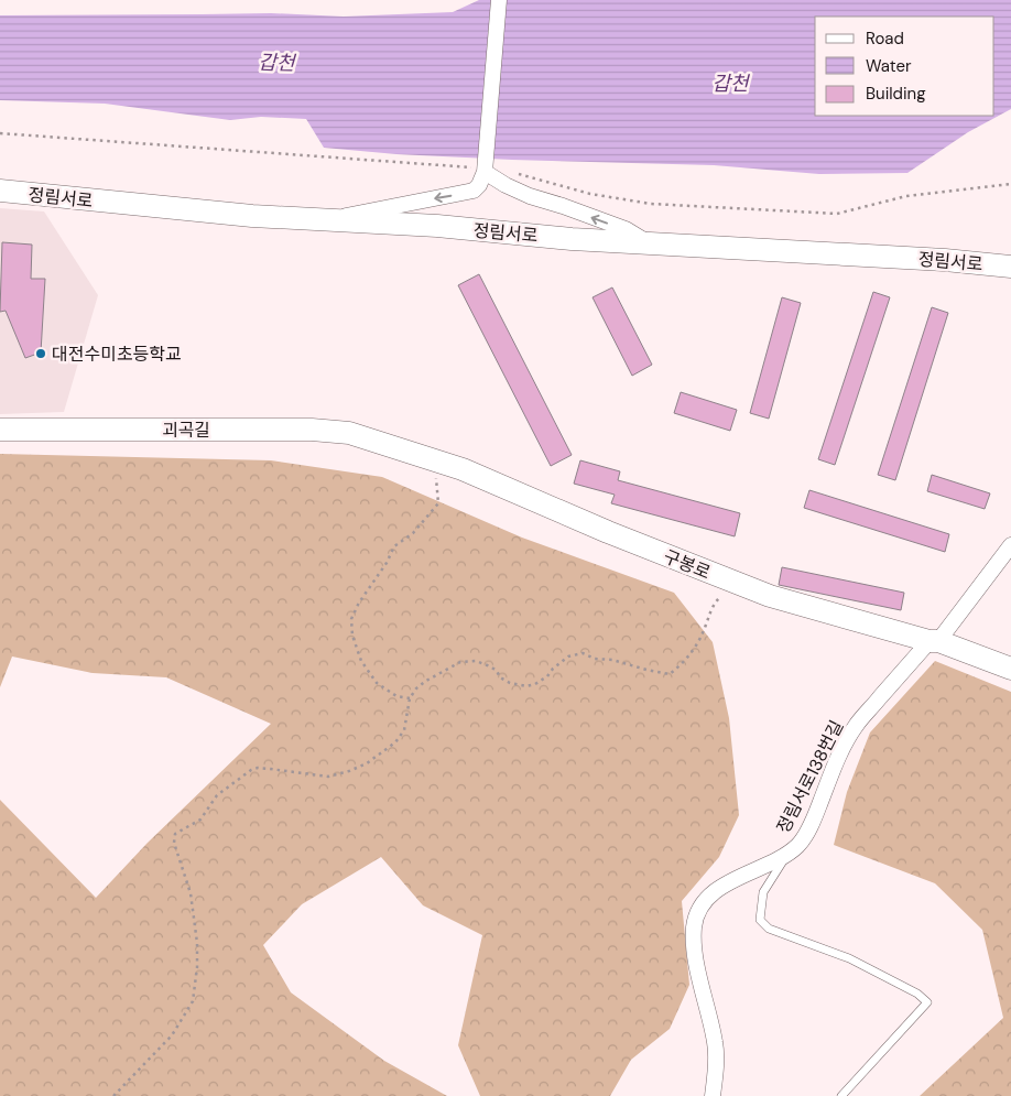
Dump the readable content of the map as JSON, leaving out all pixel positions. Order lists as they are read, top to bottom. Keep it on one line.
{"streets":{"street":["정림서로","괴곡길","구봉로","정림서로138번길"]},"crossings":[["괴곡길","구봉로"],["구봉로","정림서로138번길"]],"water":["갑천"],"places":["대전수미초등학교"],"legend":["Road","Water","Building"]}
